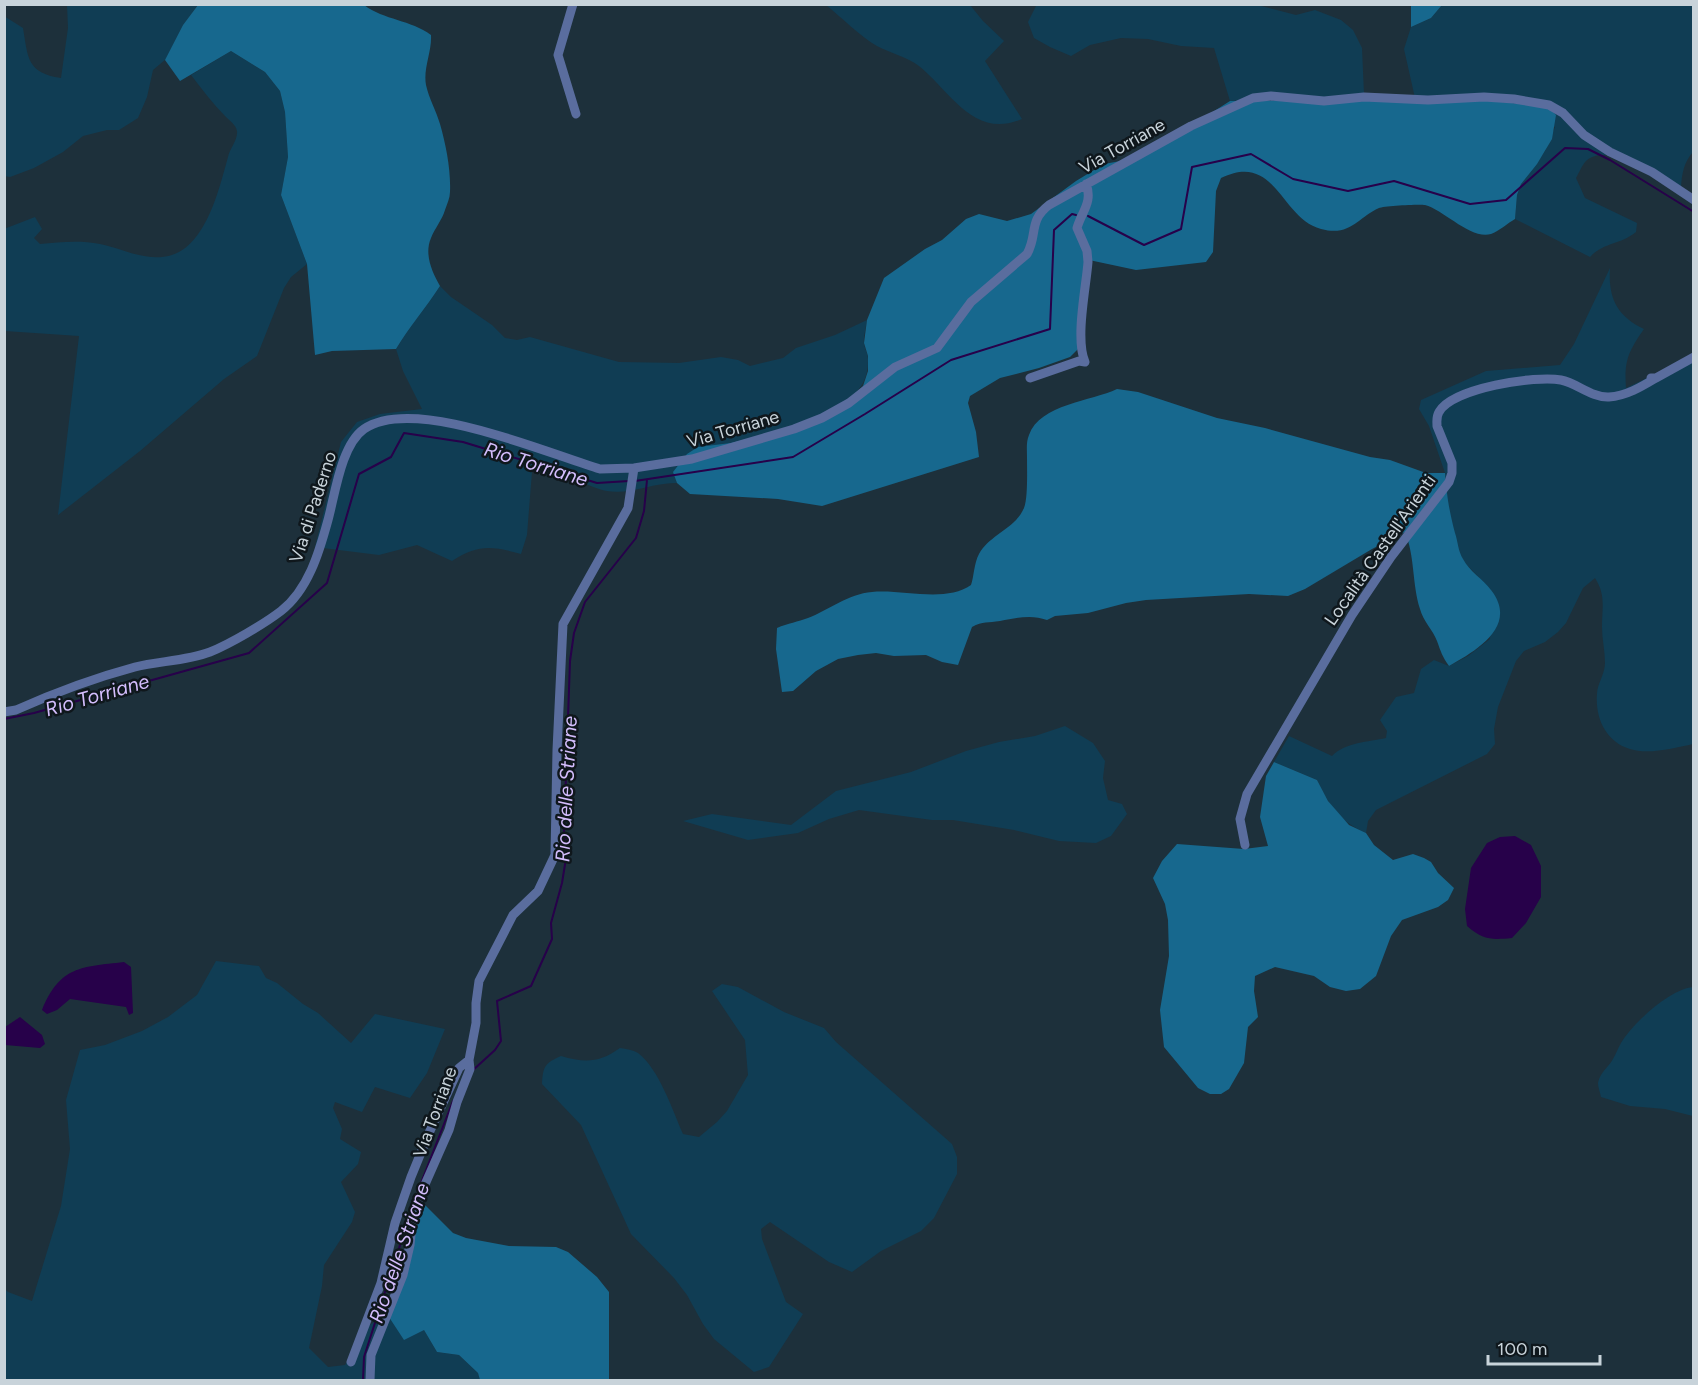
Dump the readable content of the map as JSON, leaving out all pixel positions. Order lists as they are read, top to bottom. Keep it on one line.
{"streets":{"street":["Via Torriane","Via di Paderno","Località Castell'Arienti"]},"crossings":[["Via Torriane","Via di Paderno"]],"water":["Rio Torriane","Rio delle Striane"],"scale_bar":"100 m"}
